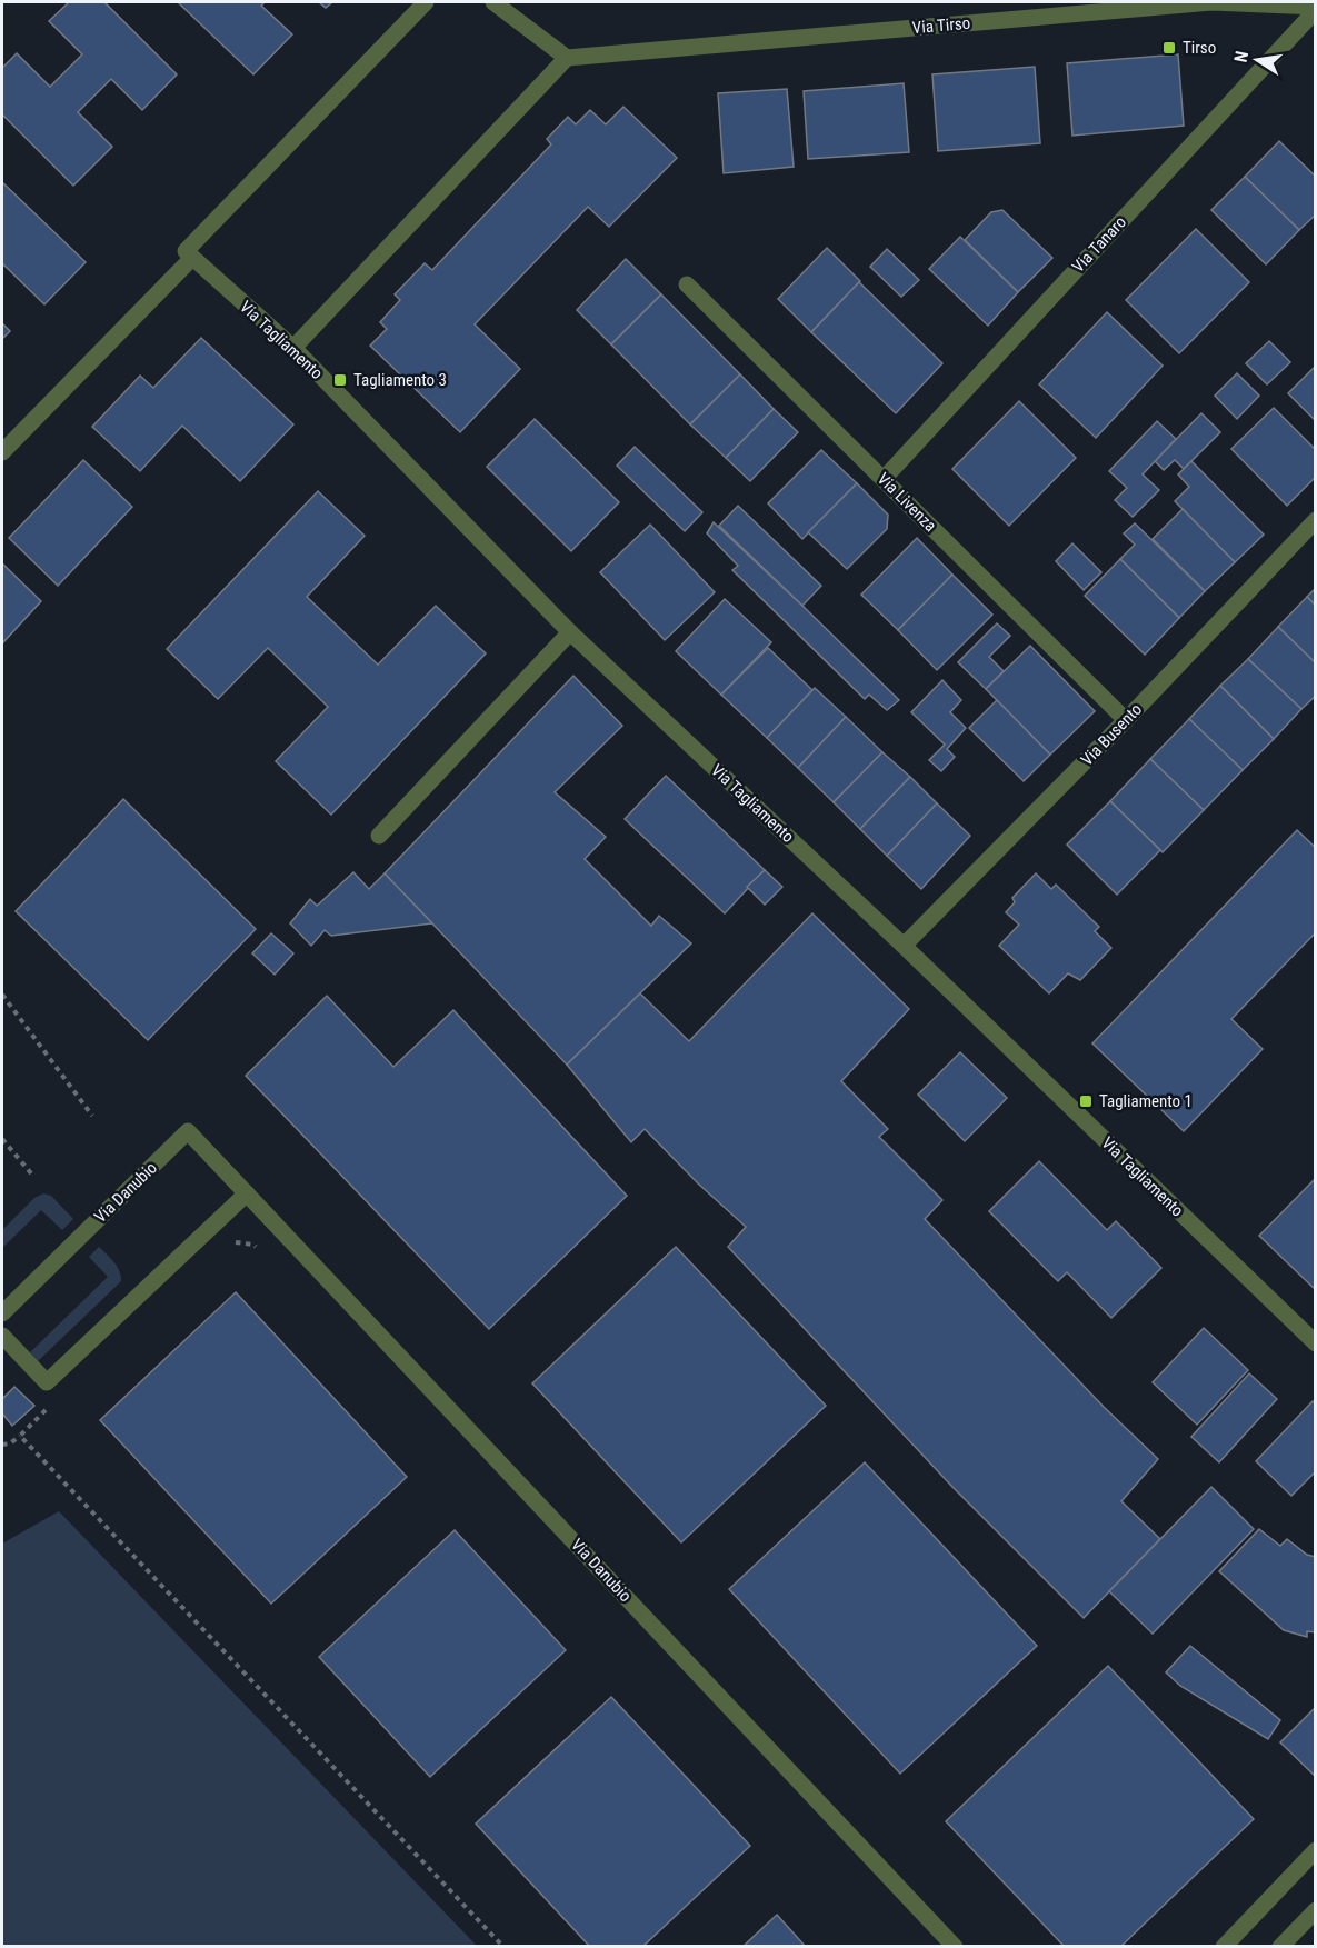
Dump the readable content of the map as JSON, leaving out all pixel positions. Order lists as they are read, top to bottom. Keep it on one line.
{"streets":{"street":["Via Tirso","Via Tanaro","Via Tagliamento","Via Livenza","Via Busento","Via Danubio"]},"crossings":[["Via Tirso","Via Tanaro"],["Via Tanaro","Via Livenza"],["Via Tagliamento","Via Busento"],["Via Livenza","Via Busento"]],"places":{"transit":["Tirso","Tagliamento 3","Tagliamento 1"]},"north":"left"}
